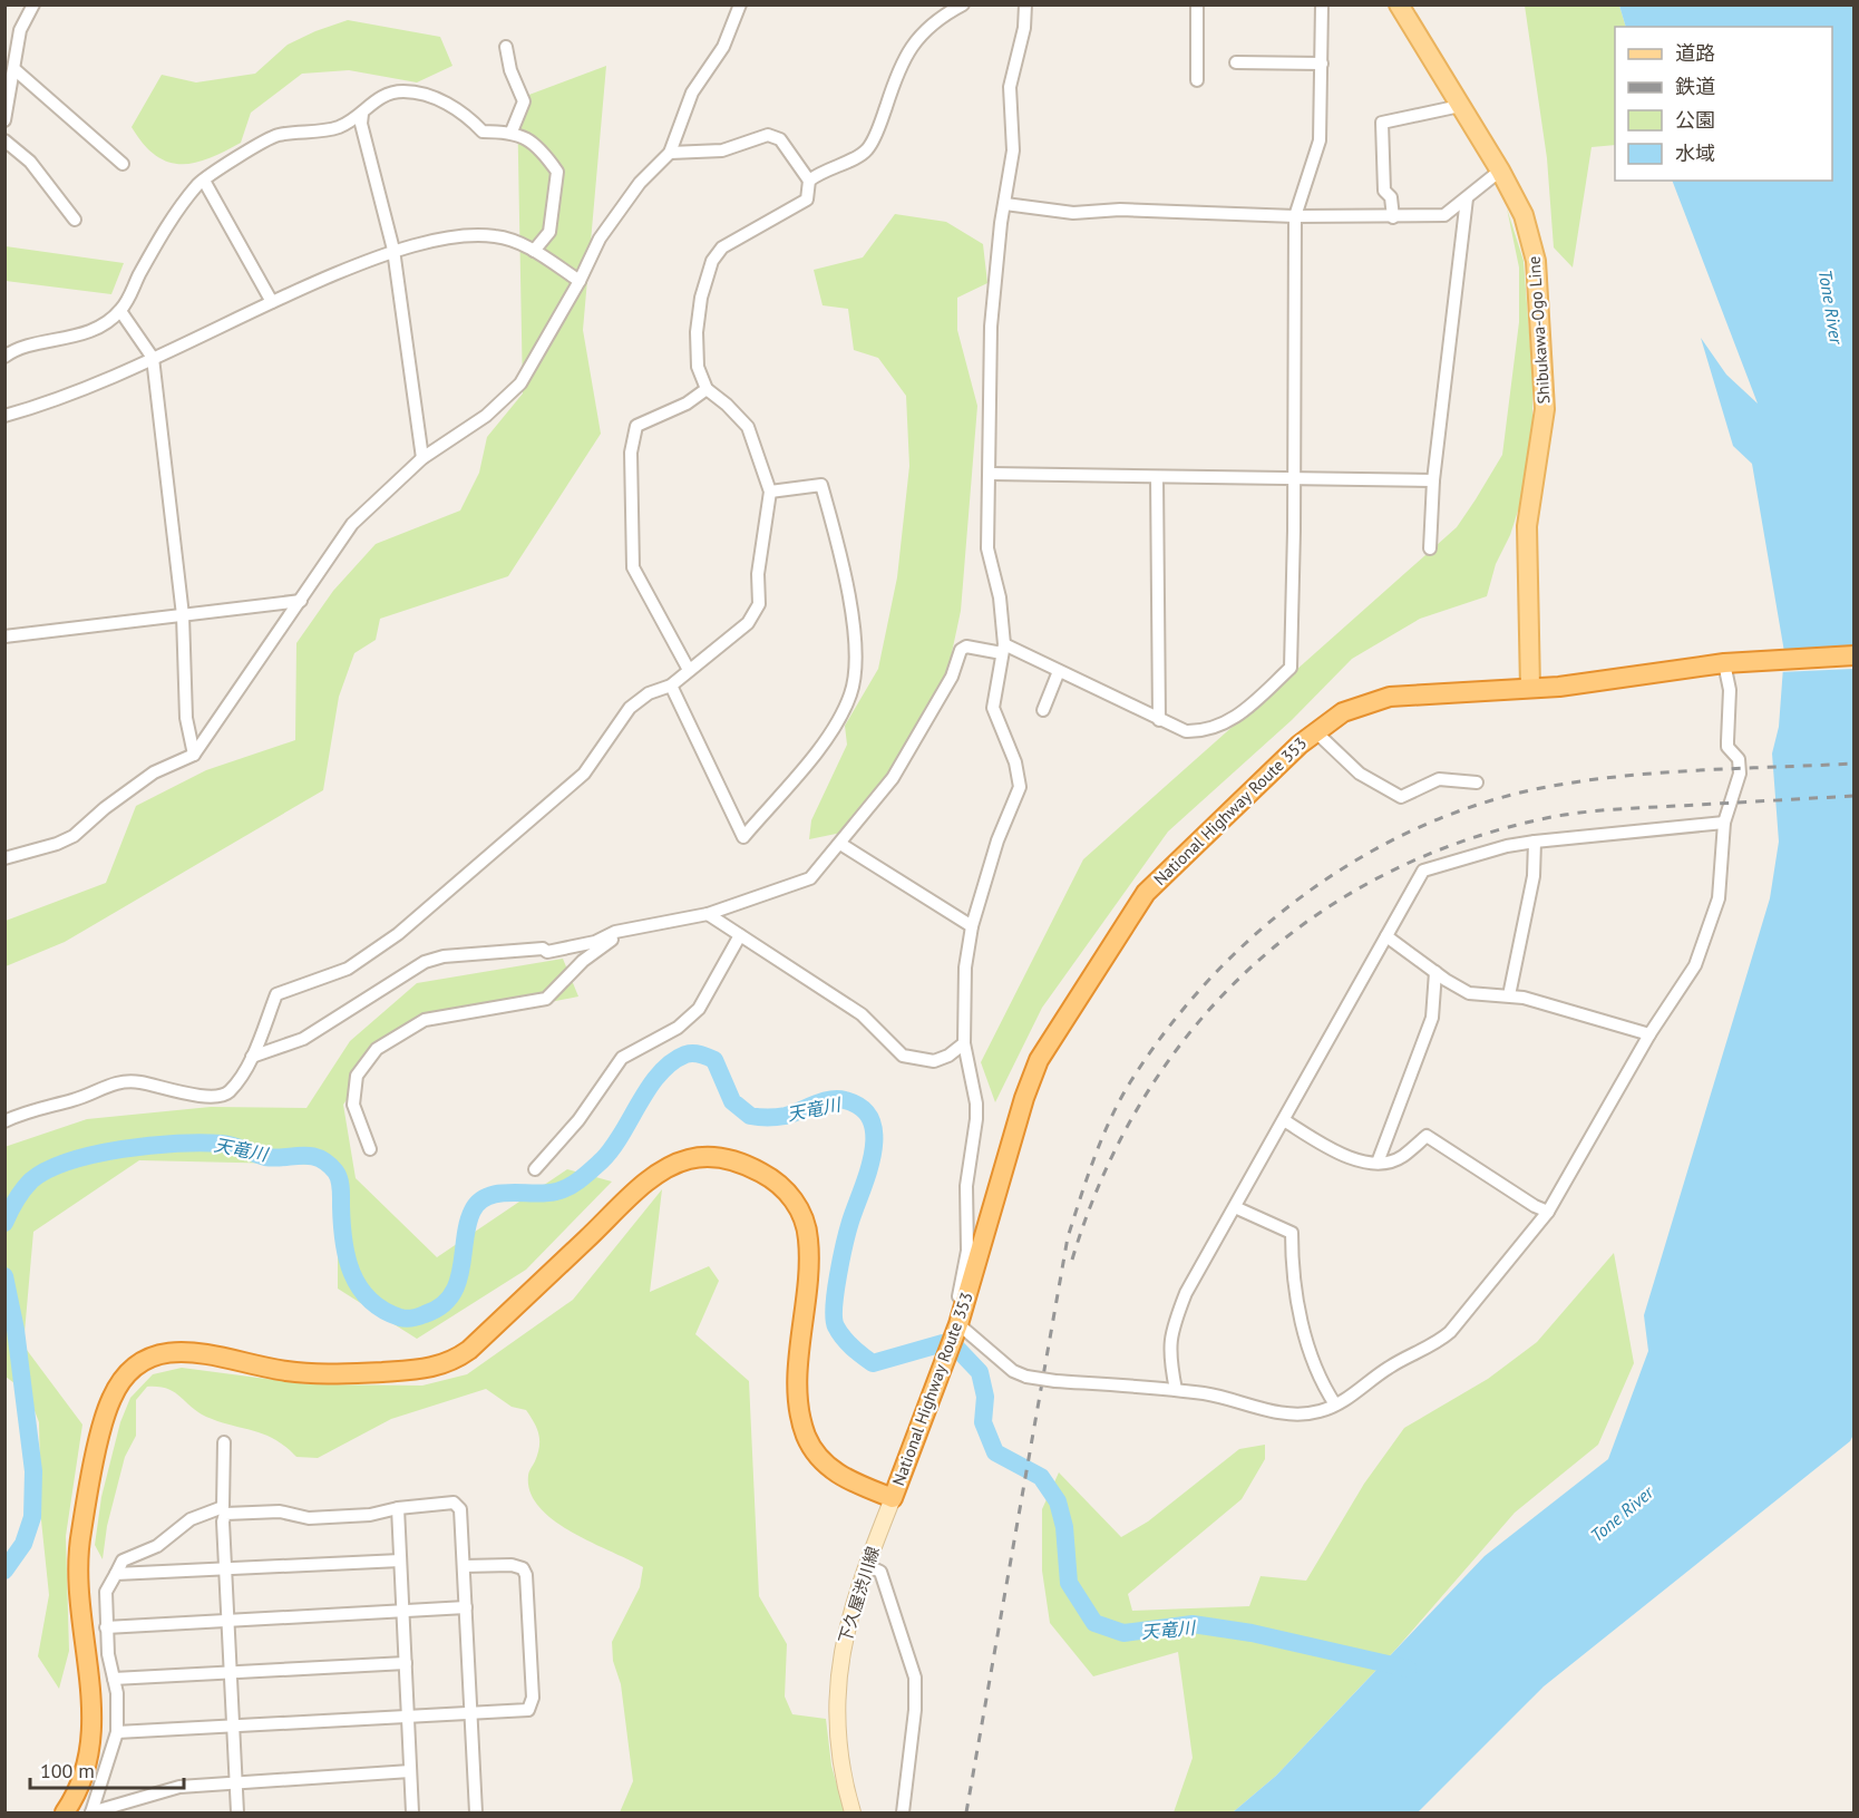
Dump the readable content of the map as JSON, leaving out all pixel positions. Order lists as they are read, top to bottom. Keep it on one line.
{"streets":{"highway":["National Highway Route 353"],"main road":["Shibukawa-Ogo Line","下久屋渋川線"]},"crossings":[["Shibukawa-Ogo Line","National Highway Route 353"],["National Highway Route 353","下久屋渋川線"]],"water":["Tone River","天竜川"],"legend":["道路","鉄道","公園","水域"],"scale_bar":"100 m"}
